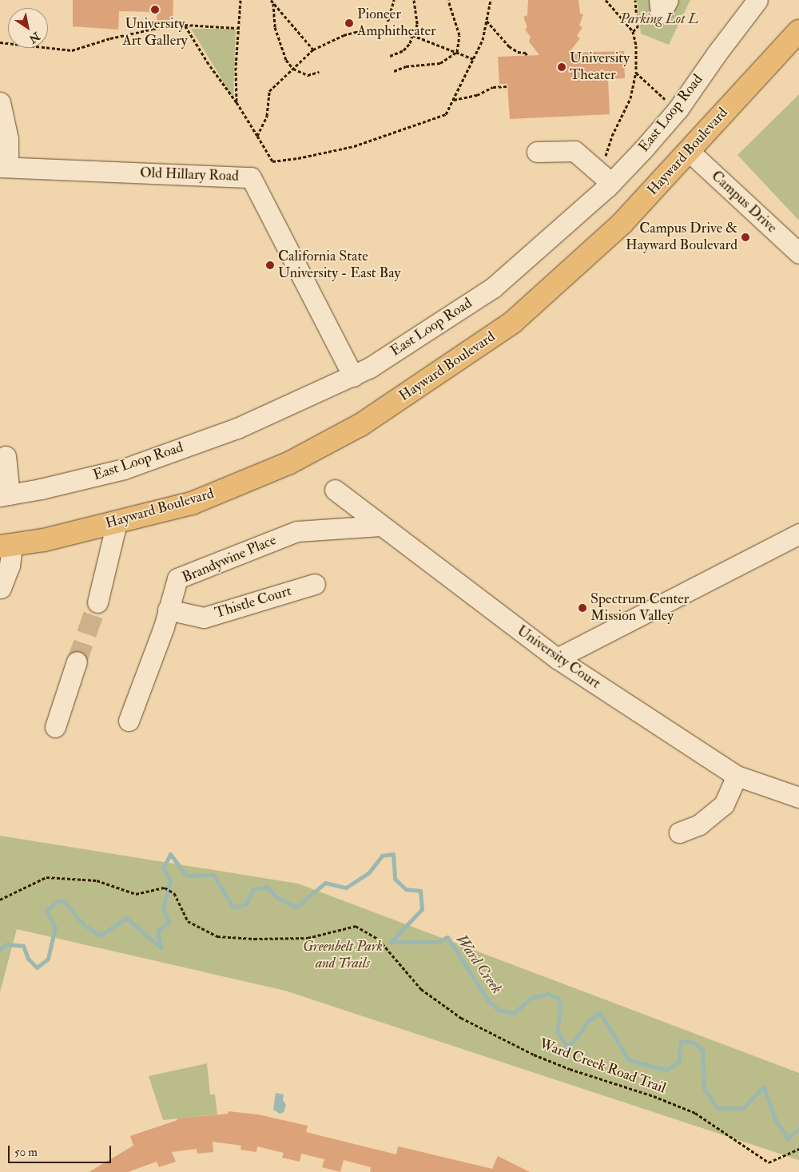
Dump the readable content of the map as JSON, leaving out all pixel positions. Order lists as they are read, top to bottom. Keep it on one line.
{"streets":{"main road":["Hayward Boulevard"],"street":["East Loop Road","Old Hillary Road","Campus Drive","Brandywine Place","Thistle Court","University Court"],"path":["Ward Creek Road Trail"]},"crossings":[["East Loop Road","Old Hillary Road"],["Hayward Boulevard","Campus Drive"],["Brandywine Place","Thistle Court"],["Brandywine Place","University Court"]],"water":["Ward Creek"],"parks":["Parking Lot L","Greenbelt Park and Trails"],"places":["University Art Gallery","Pioneer Amphitheater","University Theater","Campus Drive & Hayward Boulevard","California State University - East Bay","Spectrum Center Mission Valley"],"scale_bar":"50 m","north":"bottom right"}
